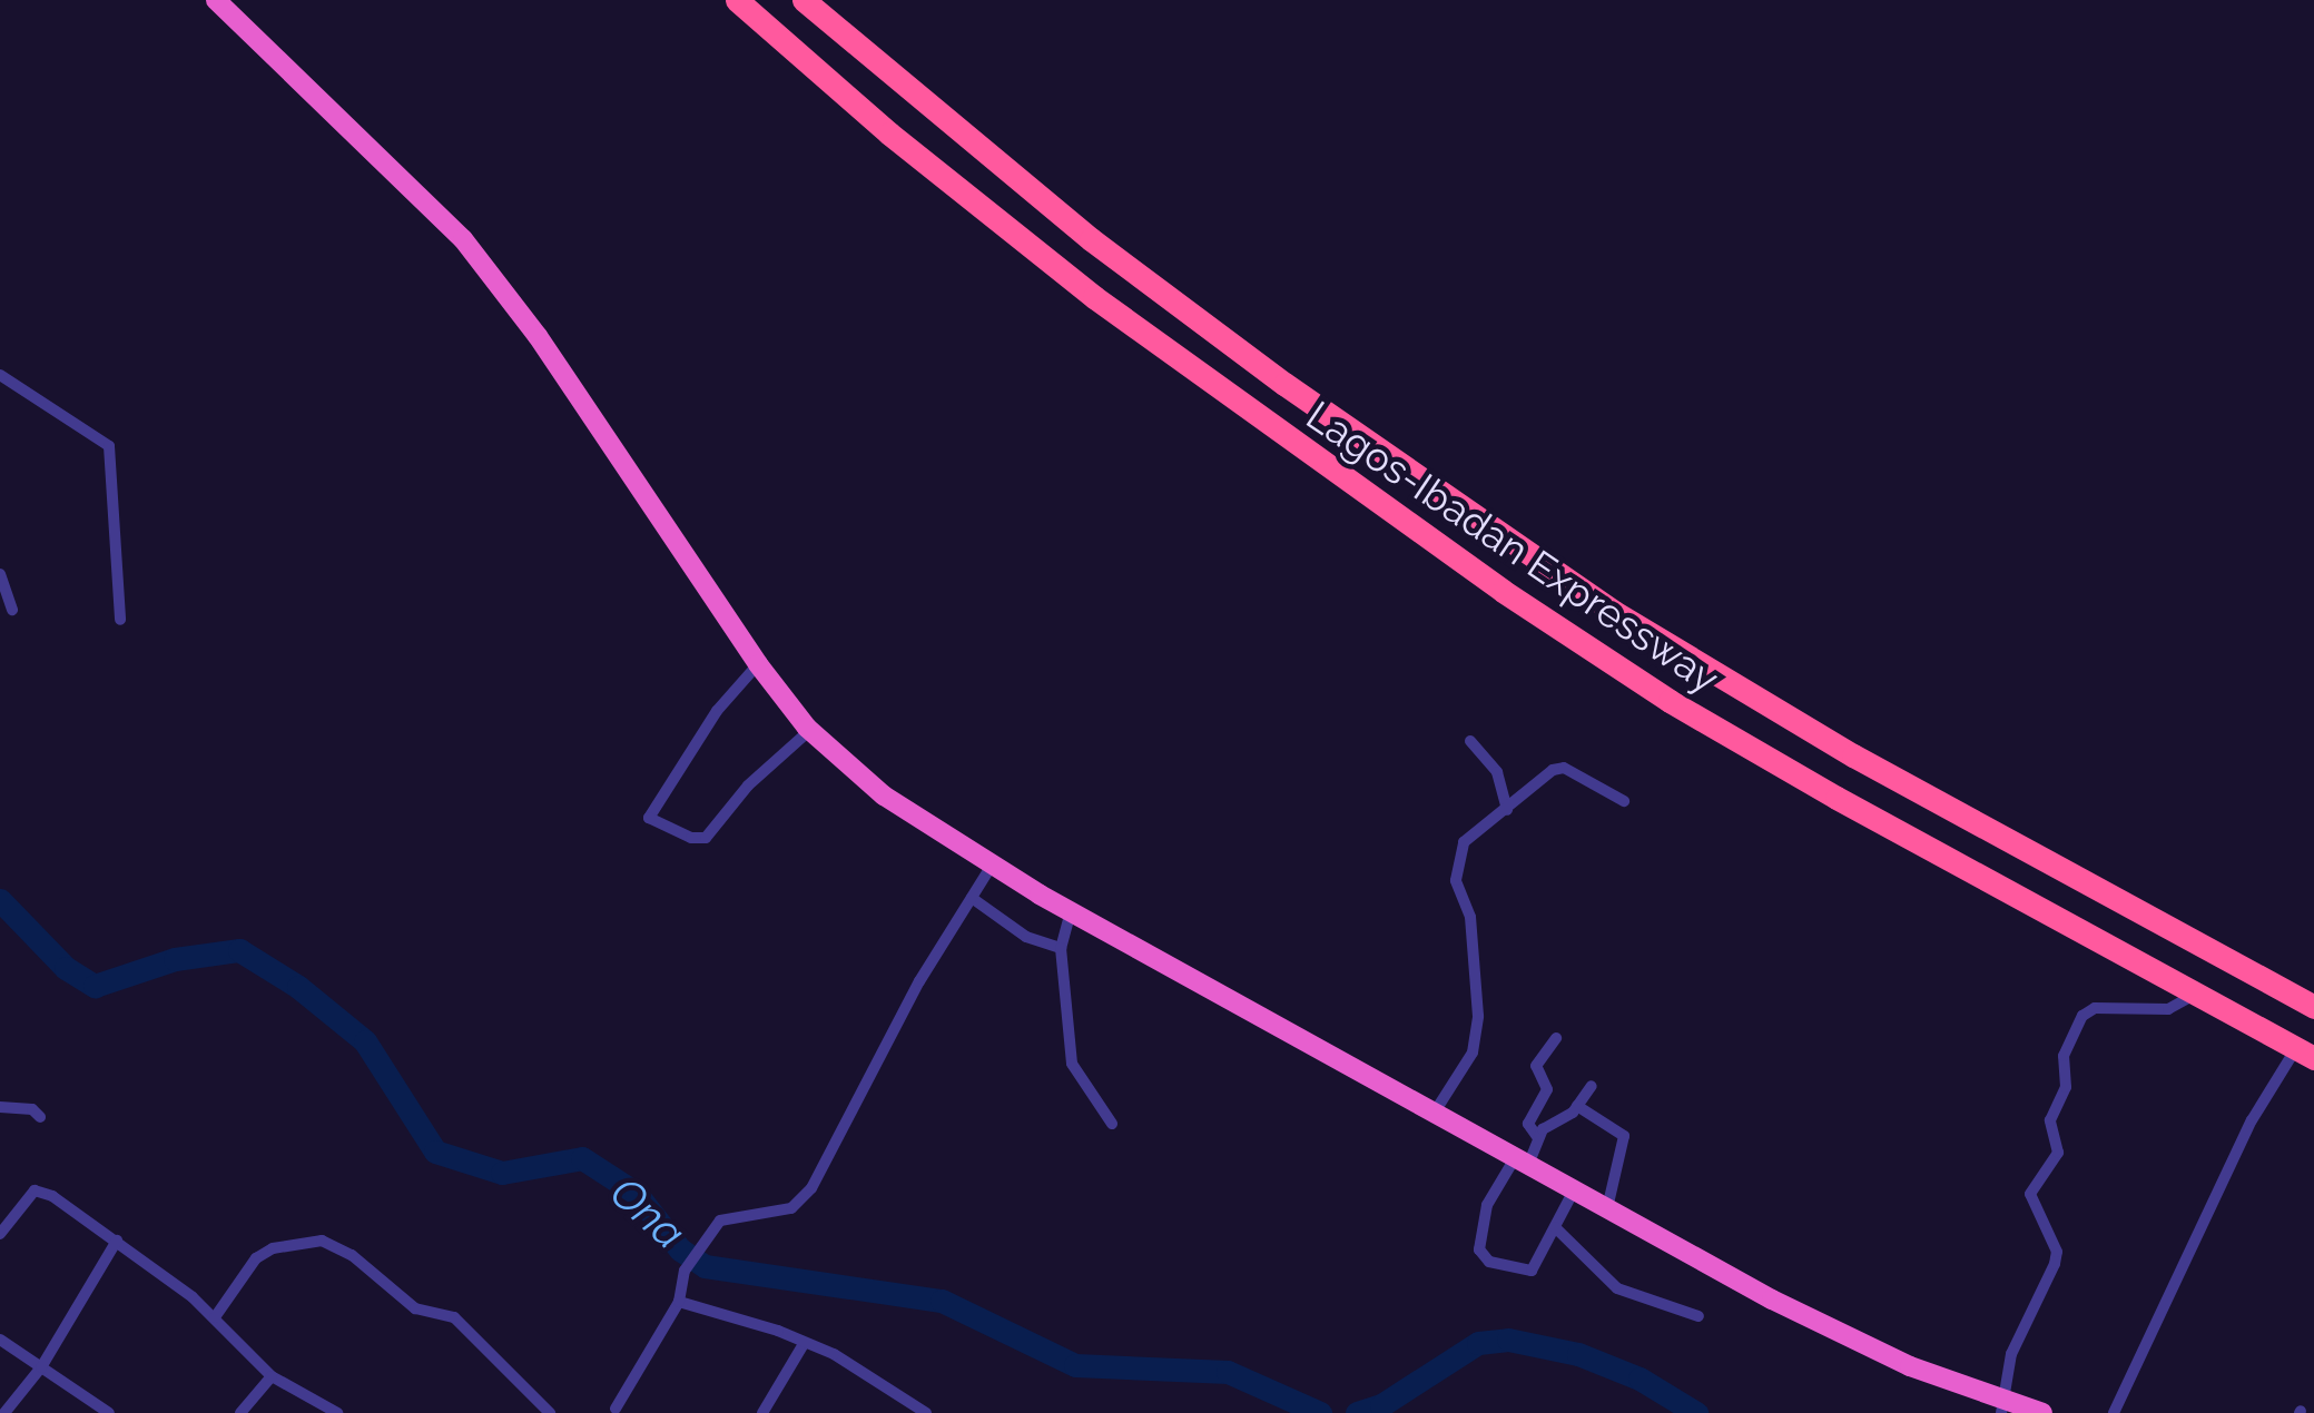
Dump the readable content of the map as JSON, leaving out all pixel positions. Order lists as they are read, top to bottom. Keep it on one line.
{"streets":{"highway":["Lagos-Ibadan Expressway"]},"water":["Ona"]}
